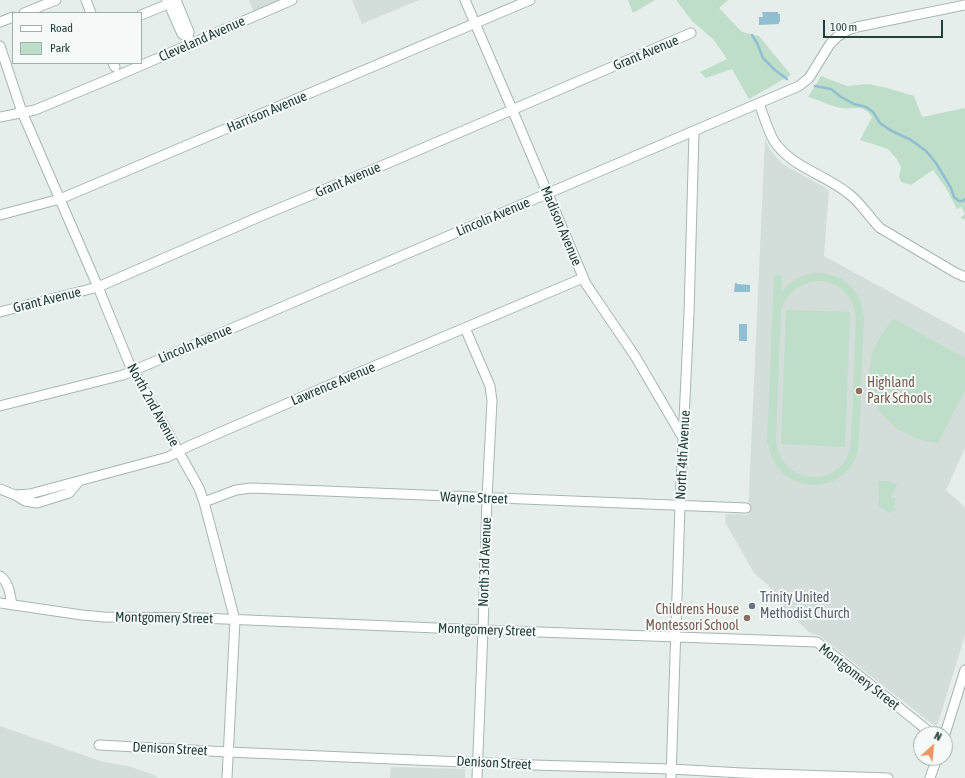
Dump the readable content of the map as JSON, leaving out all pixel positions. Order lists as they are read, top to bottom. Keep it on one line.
{"streets":{"street":["Cleveland Avenue","Grant Avenue","Harrison Avenue","Lincoln Avenue","Madison Avenue","Lawrence Avenue","North 2nd Avenue","North 4th Avenue","Wayne Street","North 3rd Avenue","Montgomery Street","Denison Street"]},"crossings":[["Cleveland Avenue","North 2nd Avenue"],["Grant Avenue","Madison Avenue"],["Grant Avenue","North 2nd Avenue"],["Harrison Avenue","Madison Avenue"],["Harrison Avenue","North 2nd Avenue"],["Lincoln Avenue","Madison Avenue"],["Lincoln Avenue","North 2nd Avenue"],["Lincoln Avenue","North 4th Avenue"],["Madison Avenue","Lawrence Avenue"],["Madison Avenue","North 4th Avenue"],["Lawrence Avenue","North 2nd Avenue"],["Lawrence Avenue","North 3rd Avenue"],["North 2nd Avenue","Wayne Street"],["North 2nd Avenue","Montgomery Street"],["North 2nd Avenue","Denison Street"],["North 4th Avenue","Wayne Street"],["North 4th Avenue","Montgomery Street"],["North 4th Avenue","Denison Street"],["Wayne Street","North 3rd Avenue"],["North 3rd Avenue","Montgomery Street"],["North 3rd Avenue","Denison Street"]],"places":["Highland Park Schools","Trinity United Methodist Church","Childrens House Montessori School"],"legend":["Road","Park"],"scale_bar":"100 m","north":"top right"}
